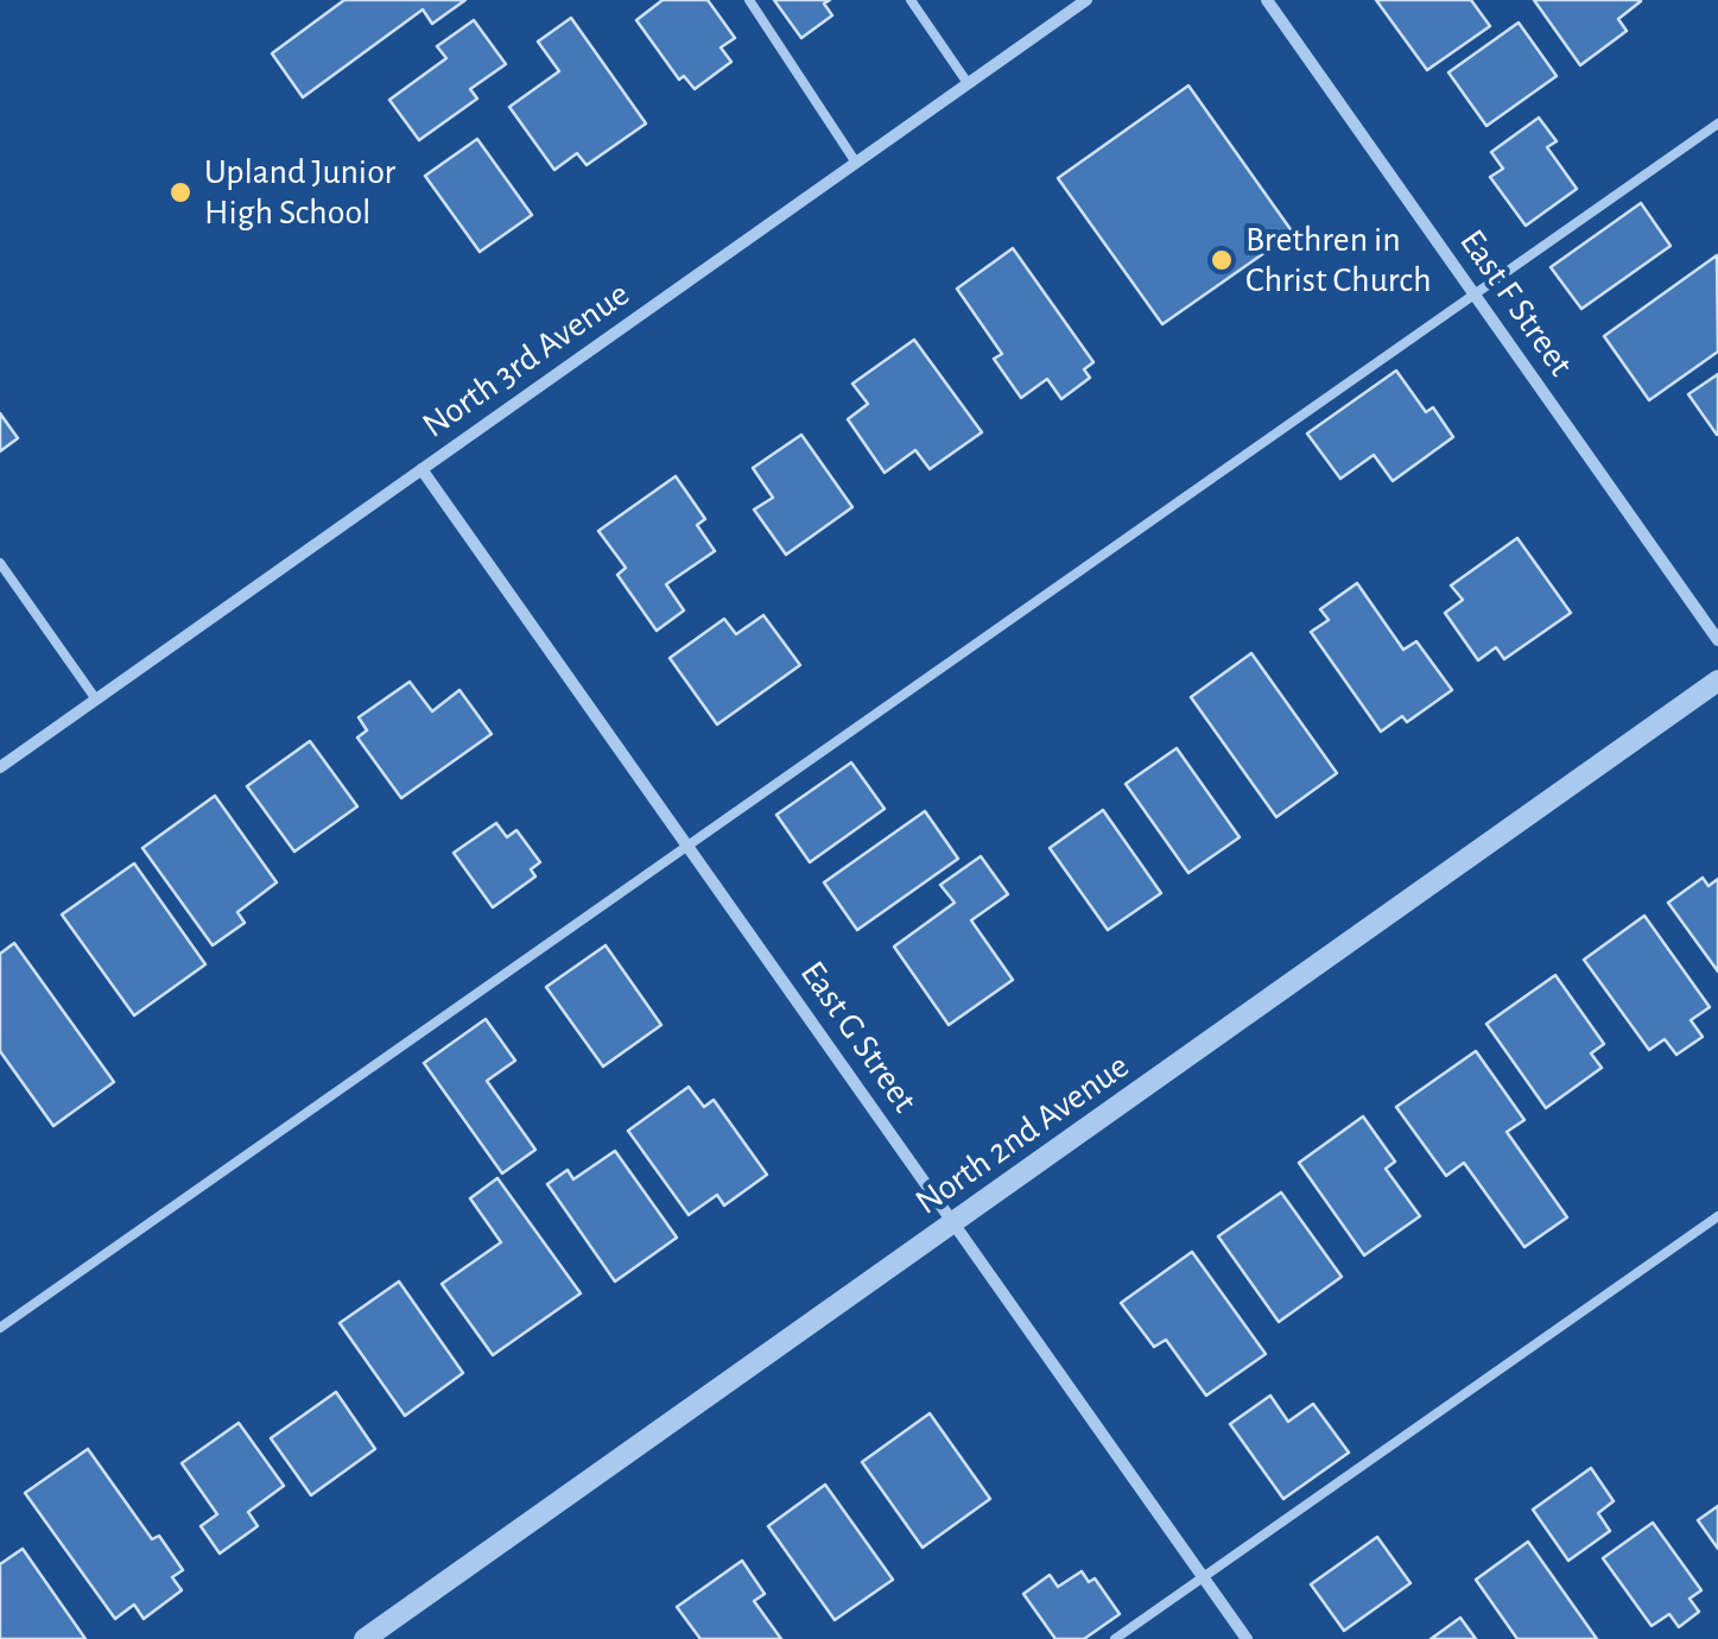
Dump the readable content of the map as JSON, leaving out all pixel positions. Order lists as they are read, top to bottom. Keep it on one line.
{"streets":{"street":["East F Street","North 3rd Avenue","East G Street","North 2nd Avenue"]},"crossings":[["North 3rd Avenue","East G Street"],["East G Street","North 2nd Avenue"]],"places":["Upland Junior High School","Brethren in Christ Church"]}
